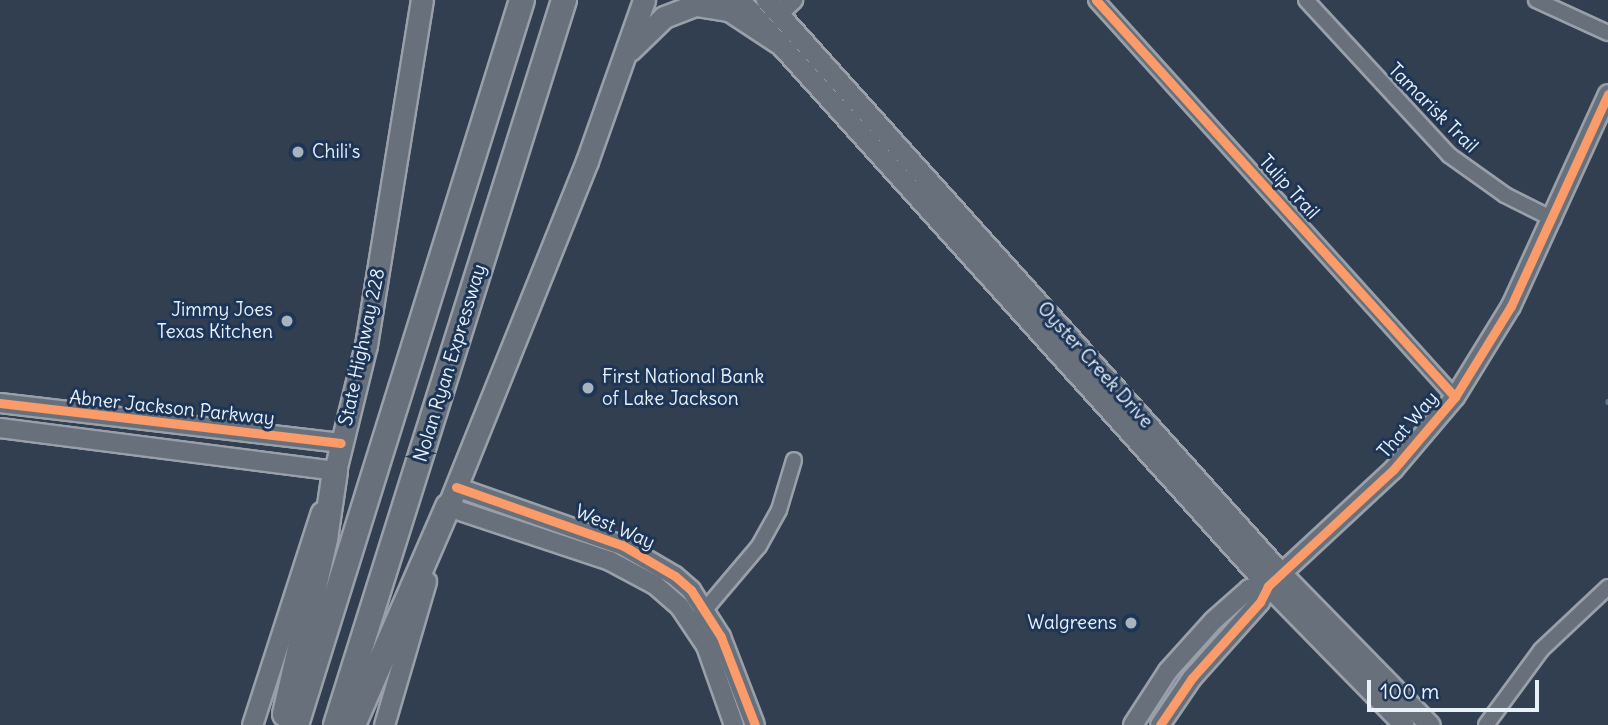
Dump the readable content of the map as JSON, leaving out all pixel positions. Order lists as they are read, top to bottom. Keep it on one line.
{"streets":{"highway":["Nolan Ryan Expressway"],"main road":["State Highway 228","Oyster Creek Drive"],"street":["Tamarisk Trail","Tulip Trail","Abner Jackson Parkway","That Way","West Way"]},"crossings":[["Tamarisk Trail","That Way"],["Tulip Trail","That Way"],["State Highway 228","Abner Jackson Parkway"],["Oyster Creek Drive","That Way"]],"places":["Chili's","Jimmy Joes Texas Kitchen","First National Bank of Lake Jackson","Walgreens"],"scale_bar":"100 m"}
